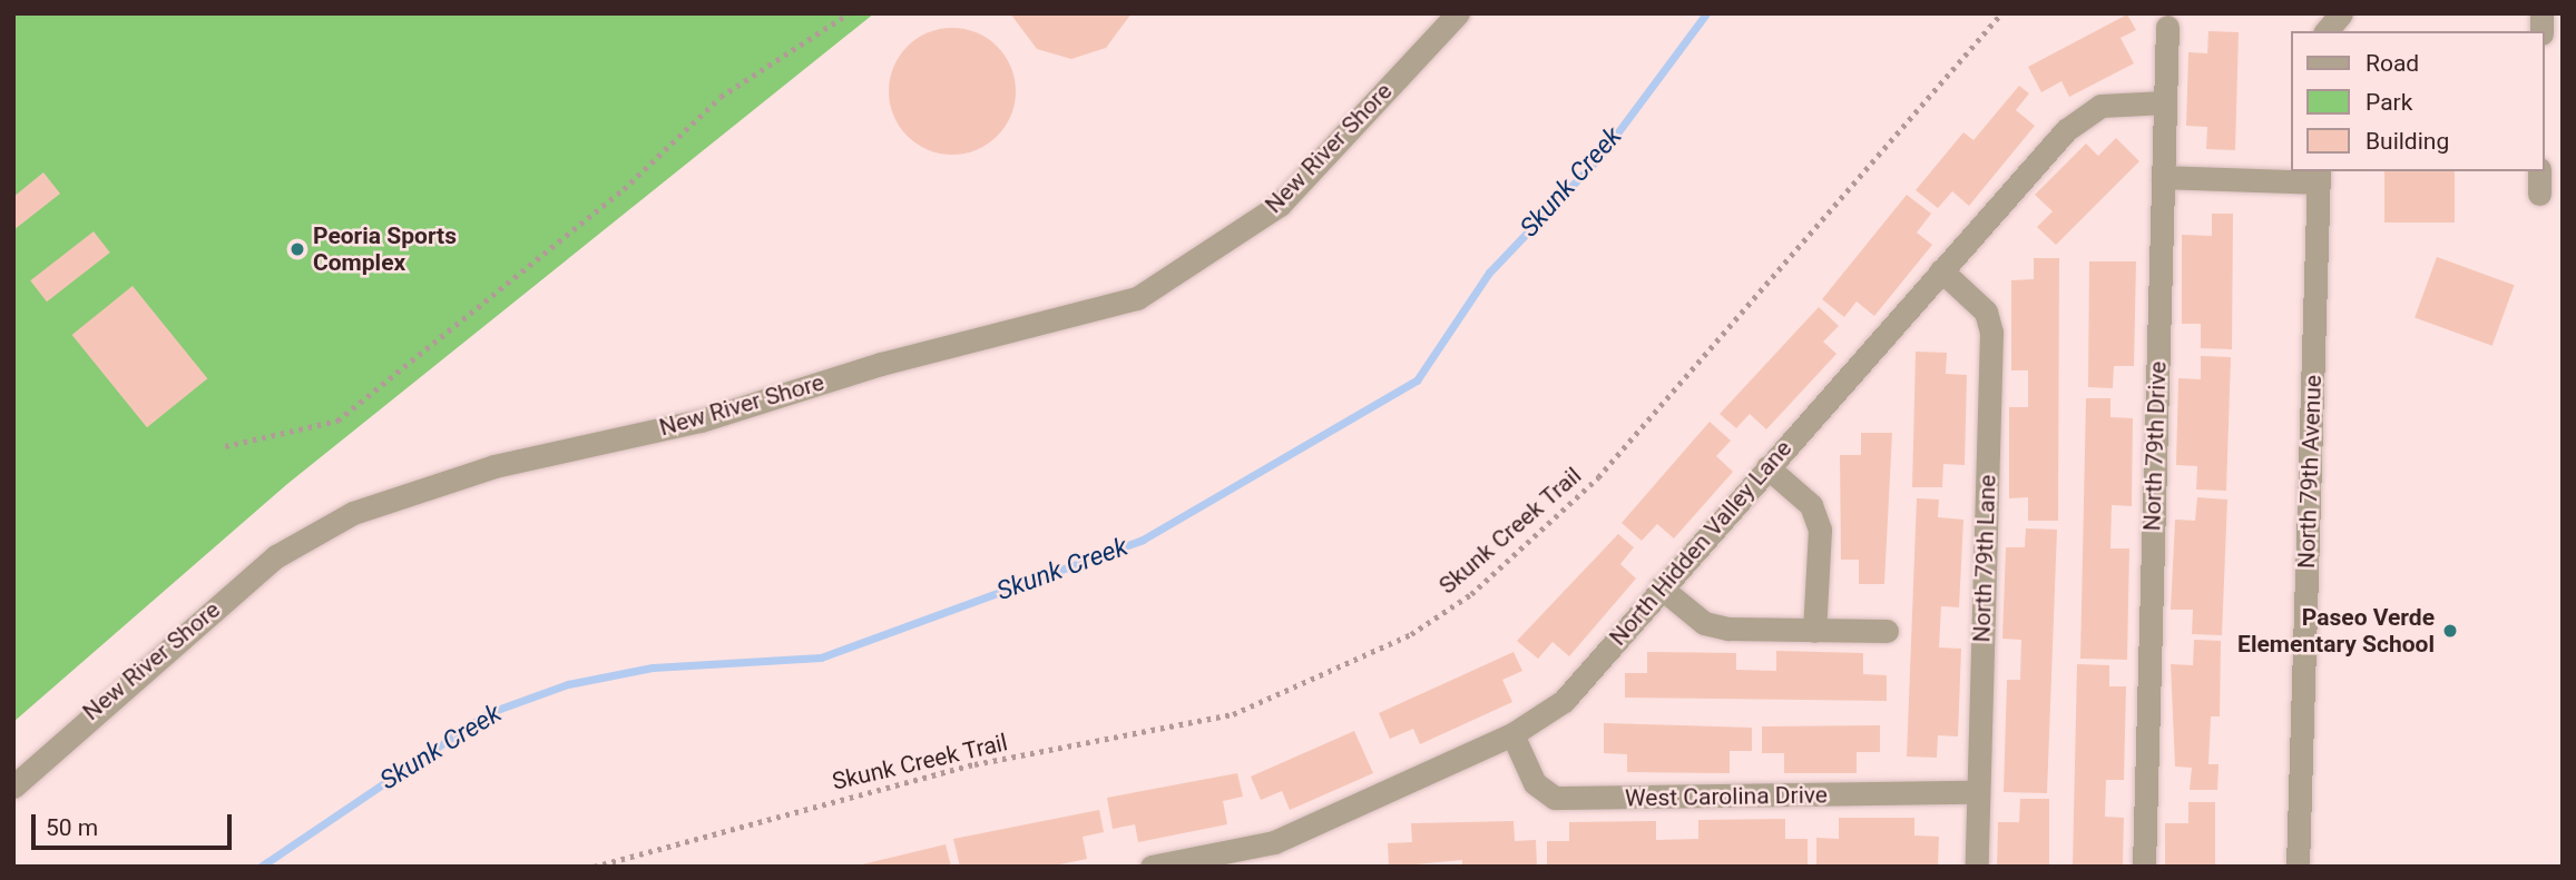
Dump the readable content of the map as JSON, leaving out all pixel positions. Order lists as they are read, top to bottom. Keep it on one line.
{"streets":{"street":["New River Shore","North 79th Drive","North 79th Avenue","North Hidden Valley Lane","North 79th Lane","West Carolina Drive"],"path":["Skunk Creek Trail"]},"crossings":[["North 79th Drive","North Hidden Valley Lane"],["North Hidden Valley Lane","North 79th Lane"],["North Hidden Valley Lane","West Carolina Drive"],["North 79th Lane","West Carolina Drive"]],"water":["Skunk Creek"],"places":["Peoria Sports Complex","Paseo Verde Elementary School"],"legend":["Road","Park","Building"],"scale_bar":"50 m"}
